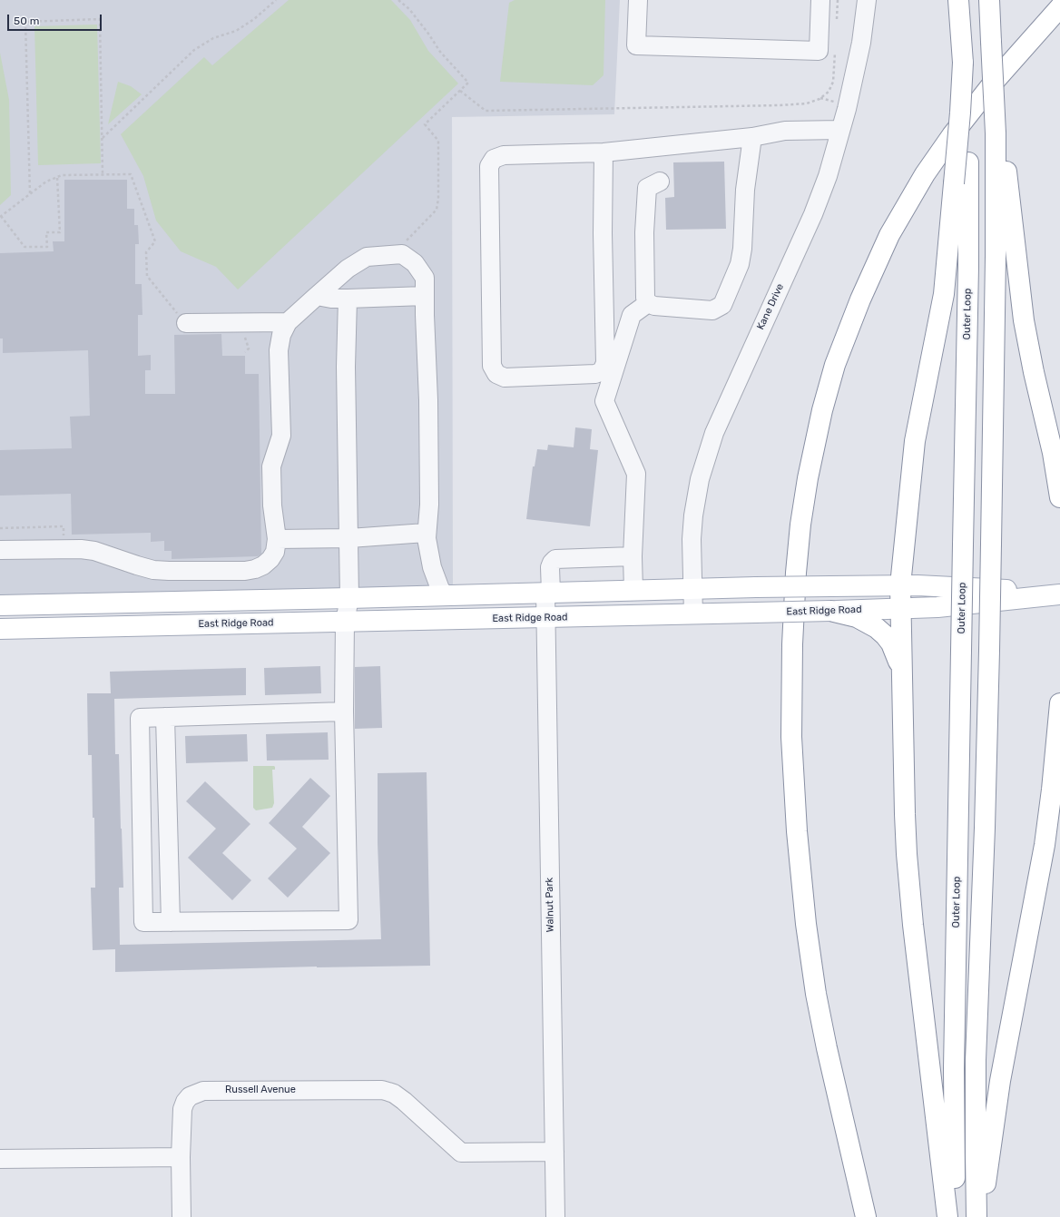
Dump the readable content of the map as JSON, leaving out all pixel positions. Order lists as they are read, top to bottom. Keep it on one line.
{"streets":{"main road":["Outer Loop","East Ridge Road"],"street":["Kane Drive","Walnut Park","Russell Avenue"]},"crossings":[["Kane Drive","East Ridge Road"],["East Ridge Road","Walnut Park"],["Walnut Park","Russell Avenue"]],"scale_bar":"50 m"}
